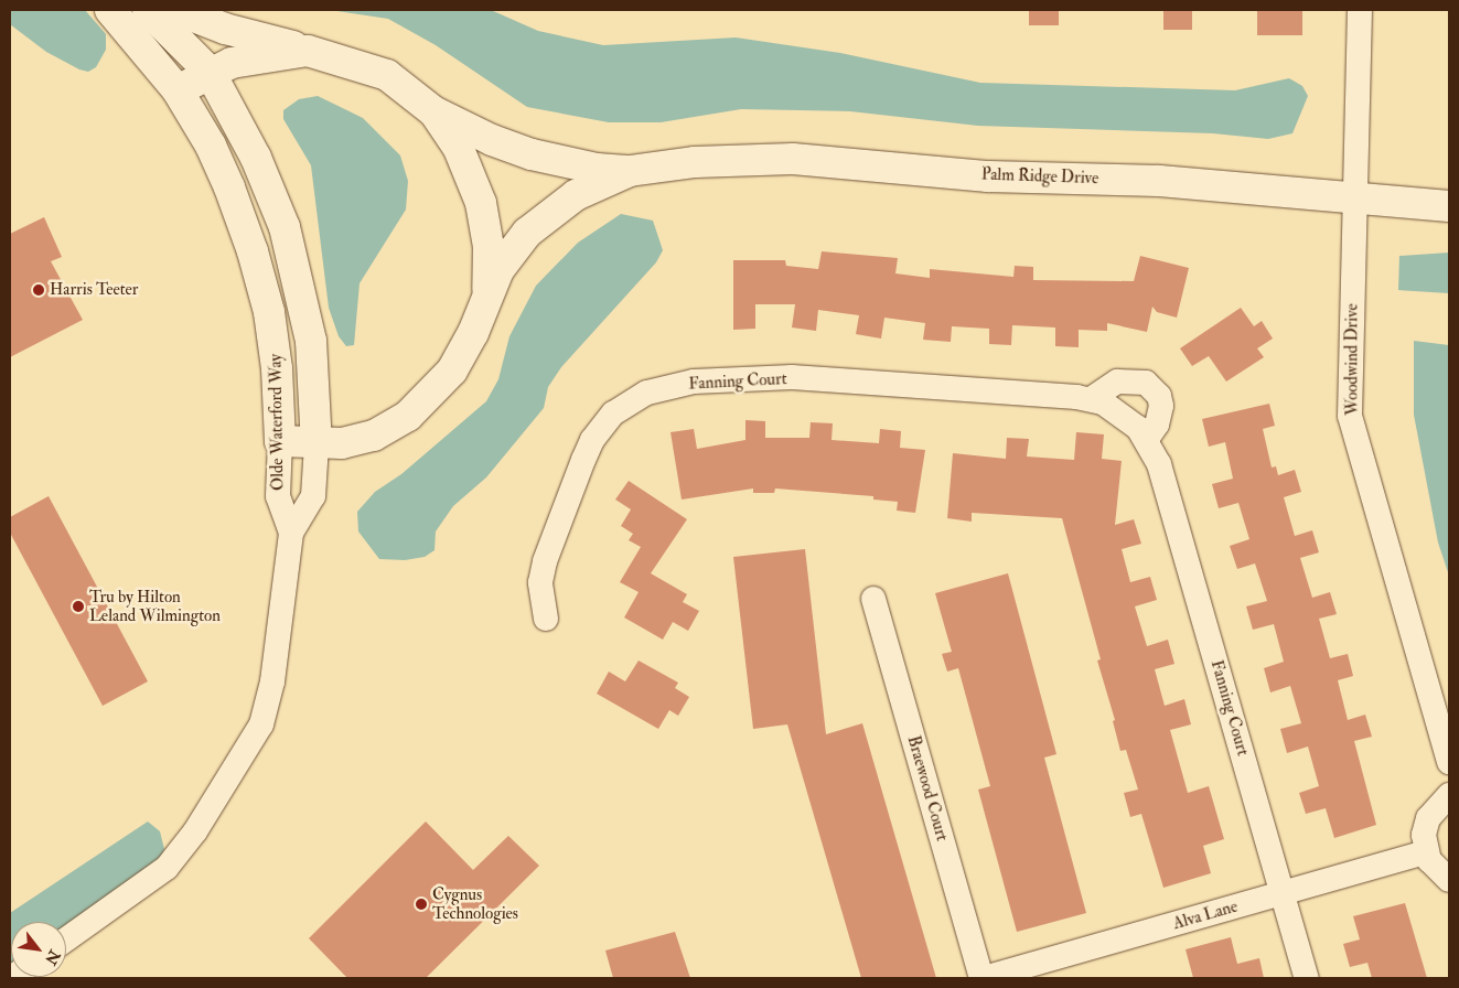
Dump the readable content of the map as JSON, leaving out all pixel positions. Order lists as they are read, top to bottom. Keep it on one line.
{"streets":{"street":["Palm Ridge Drive","Woodwind Drive","Fanning Court","Olde Waterford Way","Braewood Court","Alva Lane"]},"crossings":[["Palm Ridge Drive","Woodwind Drive"],["Palm Ridge Drive","Olde Waterford Way"],["Fanning Court","Alva Lane"],["Braewood Court","Alva Lane"]],"places":["Harris Teeter","Tru by Hilton Leland Wilmington","Cygnus Technologies"],"north":"bottom right"}
